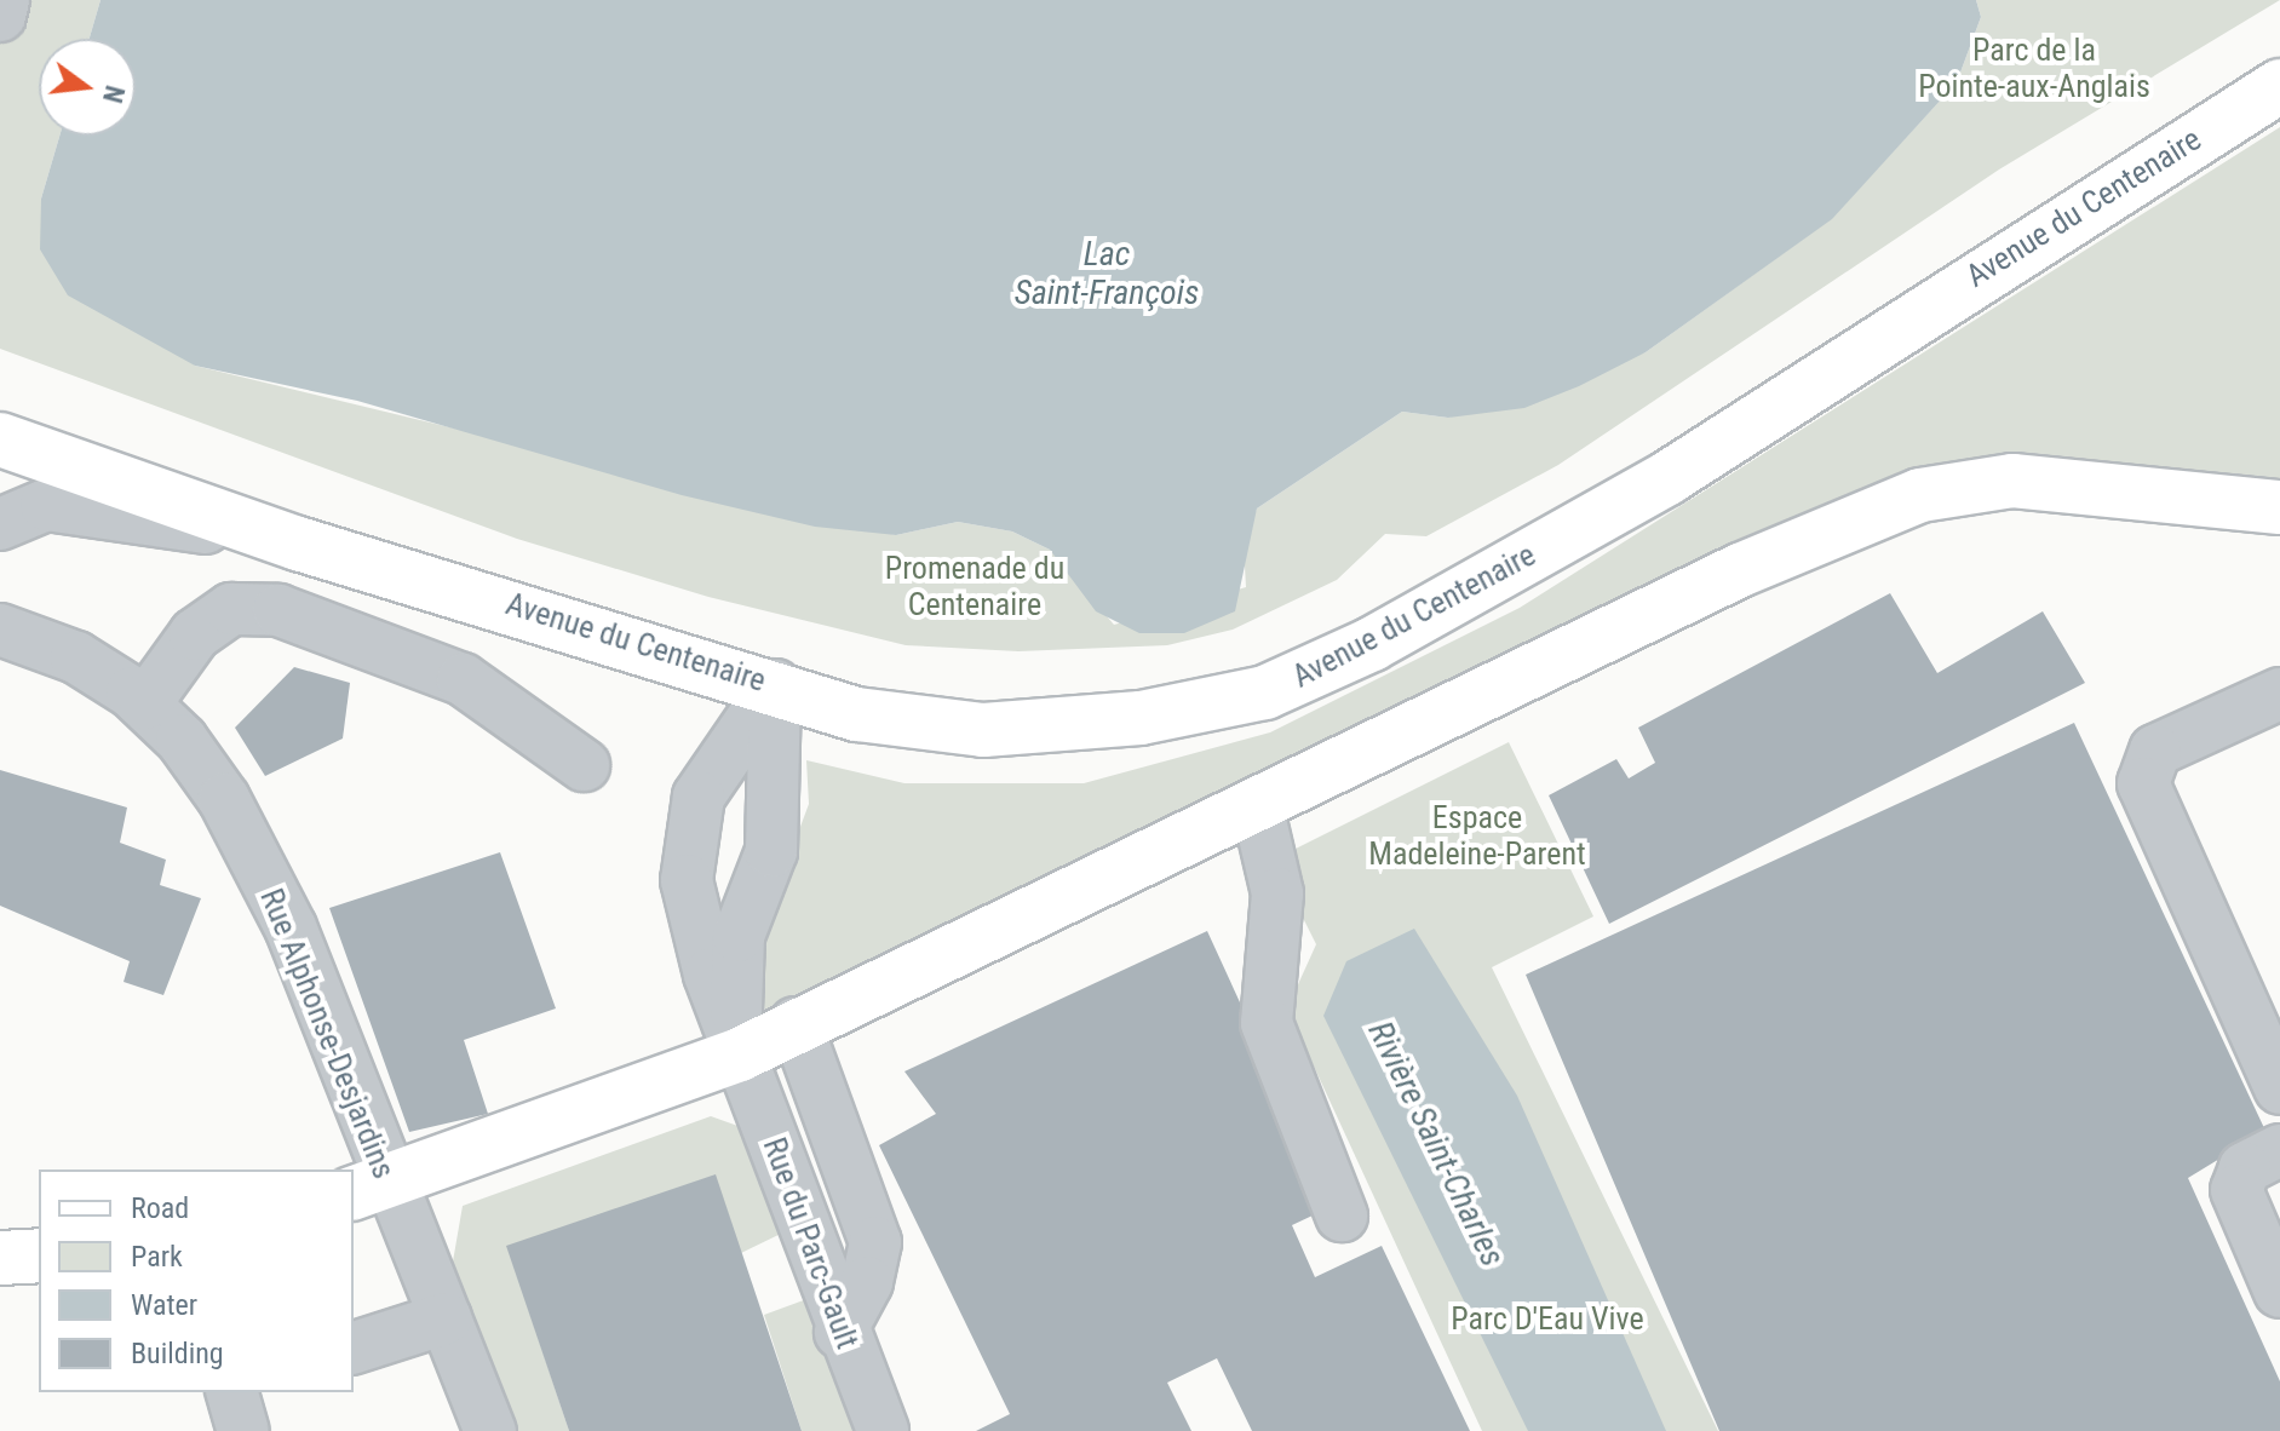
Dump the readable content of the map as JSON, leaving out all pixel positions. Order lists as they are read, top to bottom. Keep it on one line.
{"streets":{"main road":["Avenue du Centenaire"],"street":["Rue Alphonse-Desjardins","Rue du Parc-Gault"]},"water":["Lac Saint-François","Rivière Saint-Charles"],"parks":["Parc de la Pointe-aux-Anglais","Promenade du Centenaire","Espace Madeleine-Parent","Parc D'Eau Vive"],"legend":["Road","Park","Water","Building"],"north":"right"}
